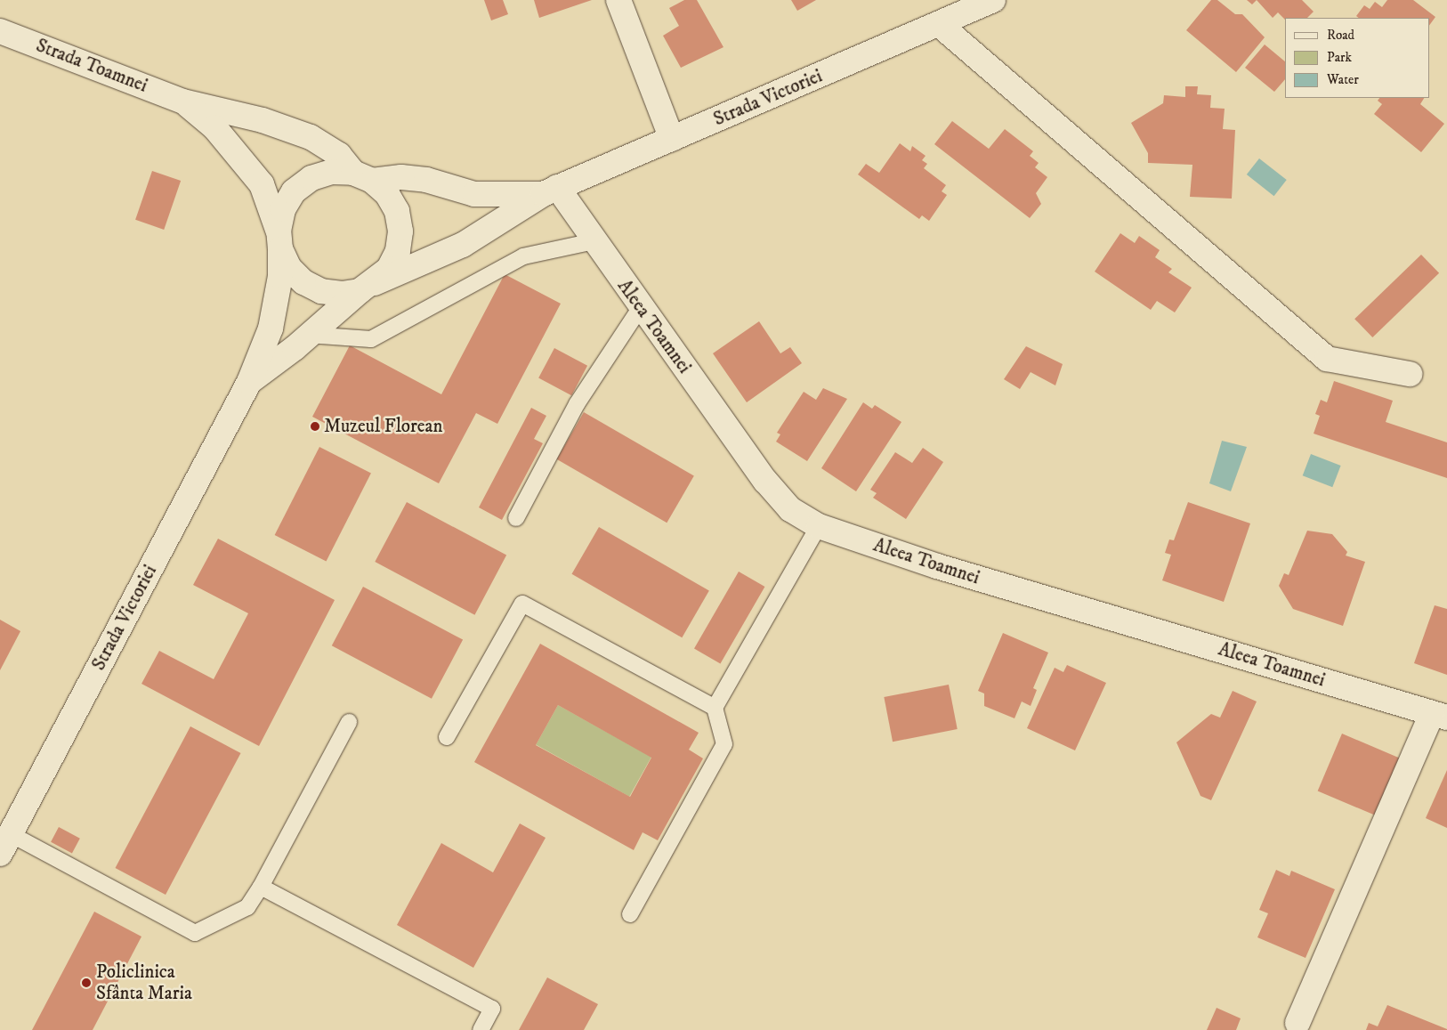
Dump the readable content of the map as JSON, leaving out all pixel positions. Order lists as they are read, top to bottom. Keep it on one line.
{"streets":{"street":["Strada Toamnei","Strada Victoriei","Aleea Toamnei"]},"crossings":[["Strada Victoriei","Aleea Toamnei"]],"places":["Muzeul Florean","Policlinica Sfânta Maria"],"legend":["Road","Park","Water"]}
